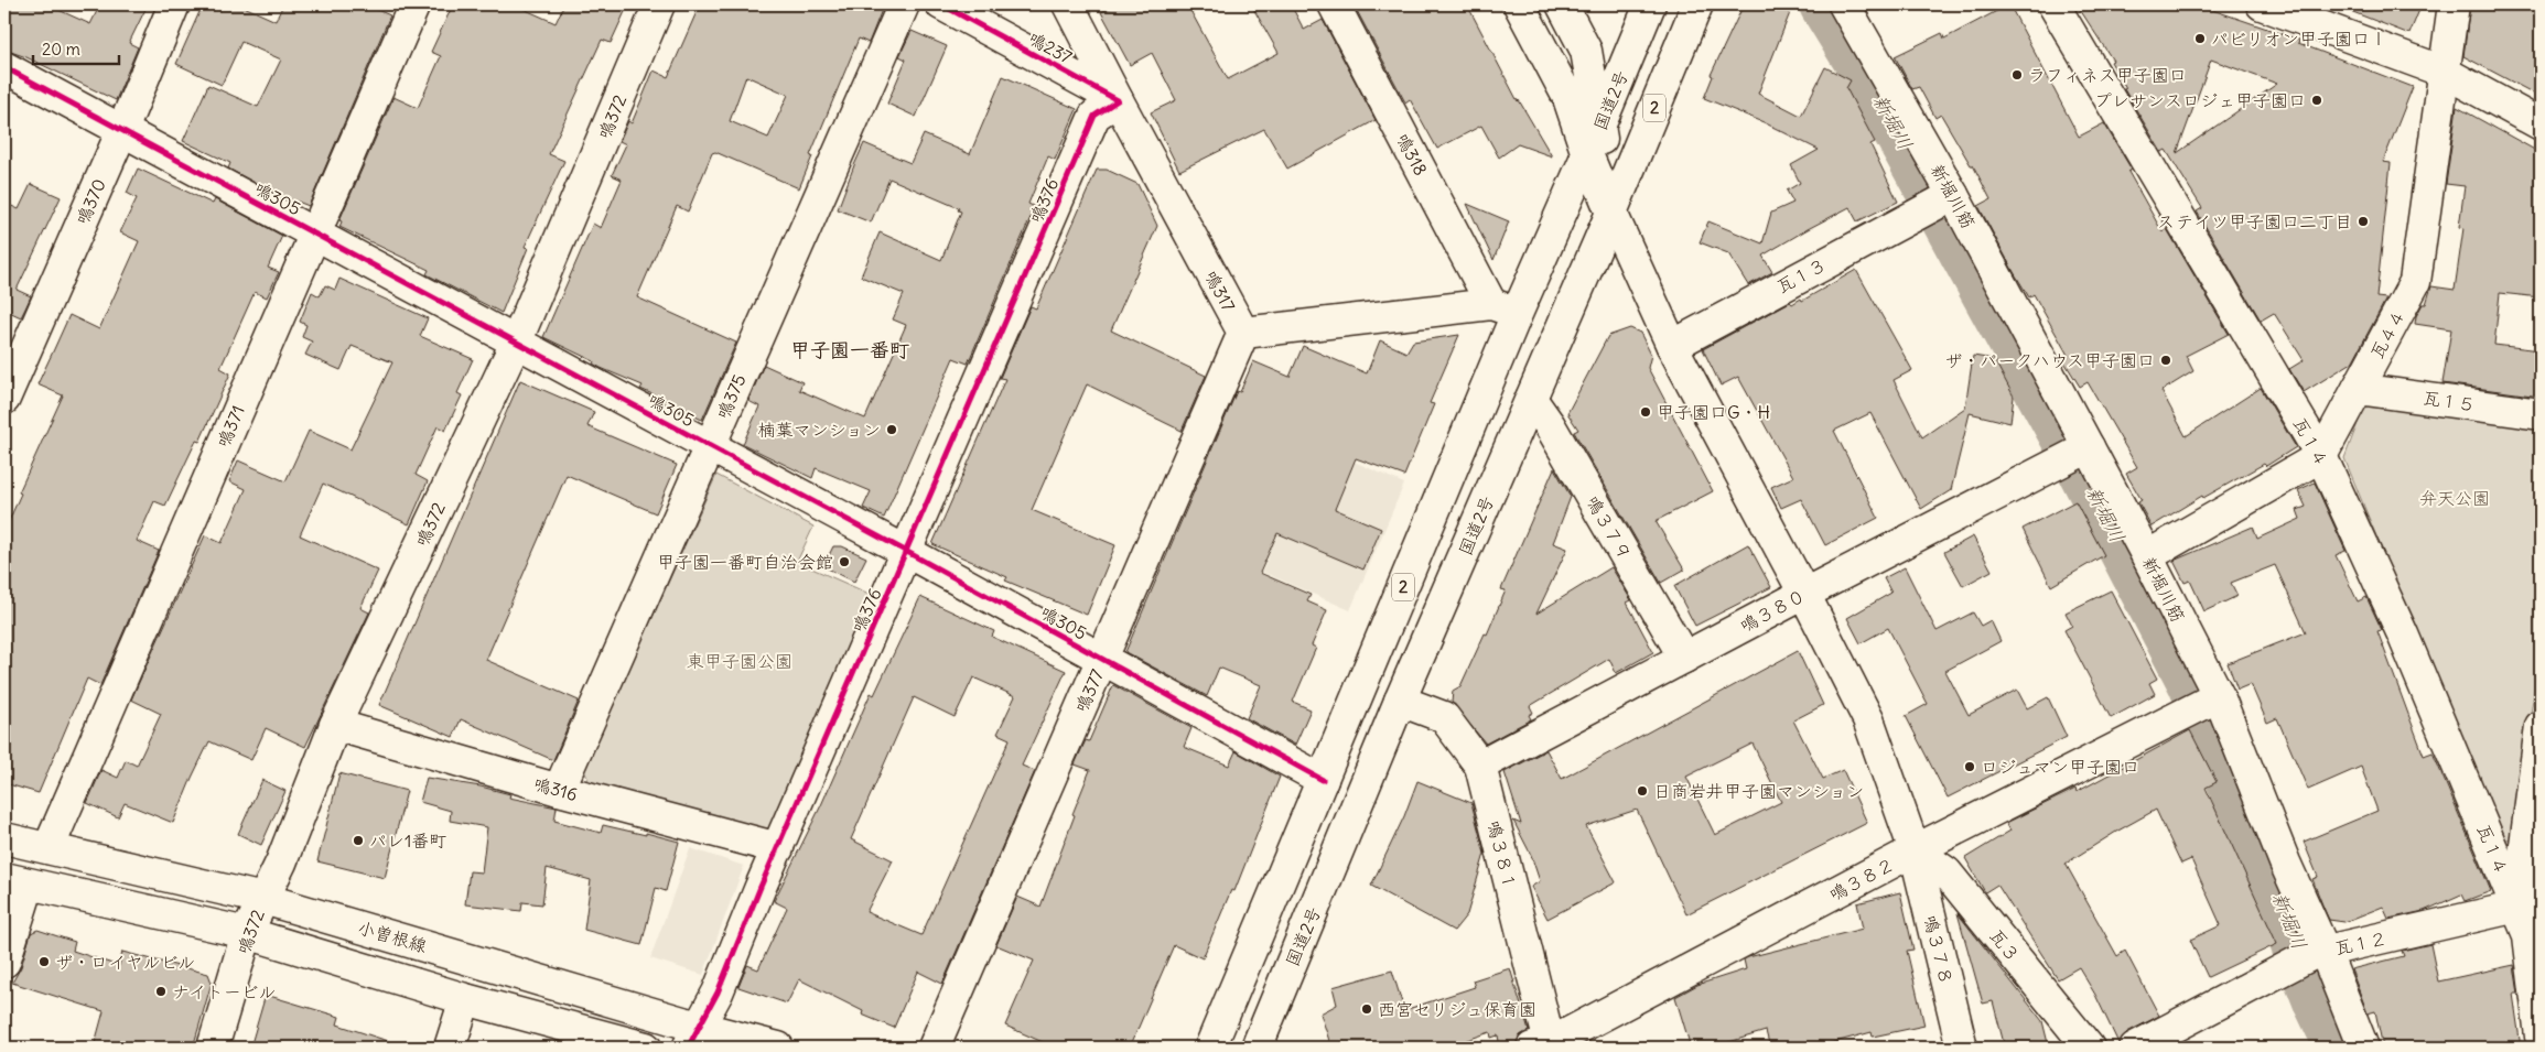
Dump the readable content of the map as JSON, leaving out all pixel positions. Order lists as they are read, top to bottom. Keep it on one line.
{"streets":{"main road":["鳴237","国道2号","2","鳴372","鳴318","新堀川筋","鳴305","鳴376","鳴370","瓦１３","鳴317","瓦４４","鳴375","瓦１５","鳴371","瓦１４","鳴３７９","鳴３８０","鳴377","鳴316","鳴３８１","鳴３８２","小曽根線","瓦１２","瓦３","鳴３７８"]},"crossings":[["鳴237","鳴376"],["鳴237","鳴317"],["国道2号","鳴318"],["国道2号","鳴305"],["国道2号","鳴317"],["国道2号","鳴３７９"],["国道2号","鳴３８１"],["国道2号","鳴３７８"],["鳴372","鳴305"],["鳴372","鳴316"],["鳴372","小曽根線"],["鳴318","鳴317"],["新堀川筋","瓦１３"],["新堀川筋","鳴３８０"],["新堀川筋","鳴３８２"],["新堀川筋","瓦１２"],["鳴305","鳴376"],["鳴305","鳴370"],["鳴305","鳴375"],["鳴305","鳴371"],["鳴305","鳴377"],["鳴376","鳴317"],["鳴376","鳴316"],["鳴376","小曽根線"],["瓦１３","鳴３７８"],["鳴317","鳴377"],["瓦４４","瓦１５"],["瓦４４","瓦１４"],["鳴375","鳴316"],["鳴371","小曽根線"],["瓦１４","瓦１２"],["鳴３７９","鳴３８０"],["鳴３８０","鳴３８１"],["鳴３８０","鳴３７８"],["鳴３８１","鳴３８２"],["鳴３８２","瓦３"],["鳴３８２","鳴３７８"],["瓦３","鳴３７８"]],"districts":["甲子園一番町"],"water":["新堀川"],"parks":["弁天公園","東甲子園公園"],"places":["パビリオン甲子園口Ⅰ","ラフィネス甲子園口","プレサンスロジェ甲子園口","ステイツ甲子園口二丁目","ザ・パークハウス甲子園口","甲子園口G・H","楠葉マンション","甲子園一番町自治会館","ロジュマン甲子園口","日商岩井甲子園マンション","パレ1番町","ザ・ロイヤルビル","ナイトービル","西宮セリジュ保育園"],"scale_bar":"20 m"}
